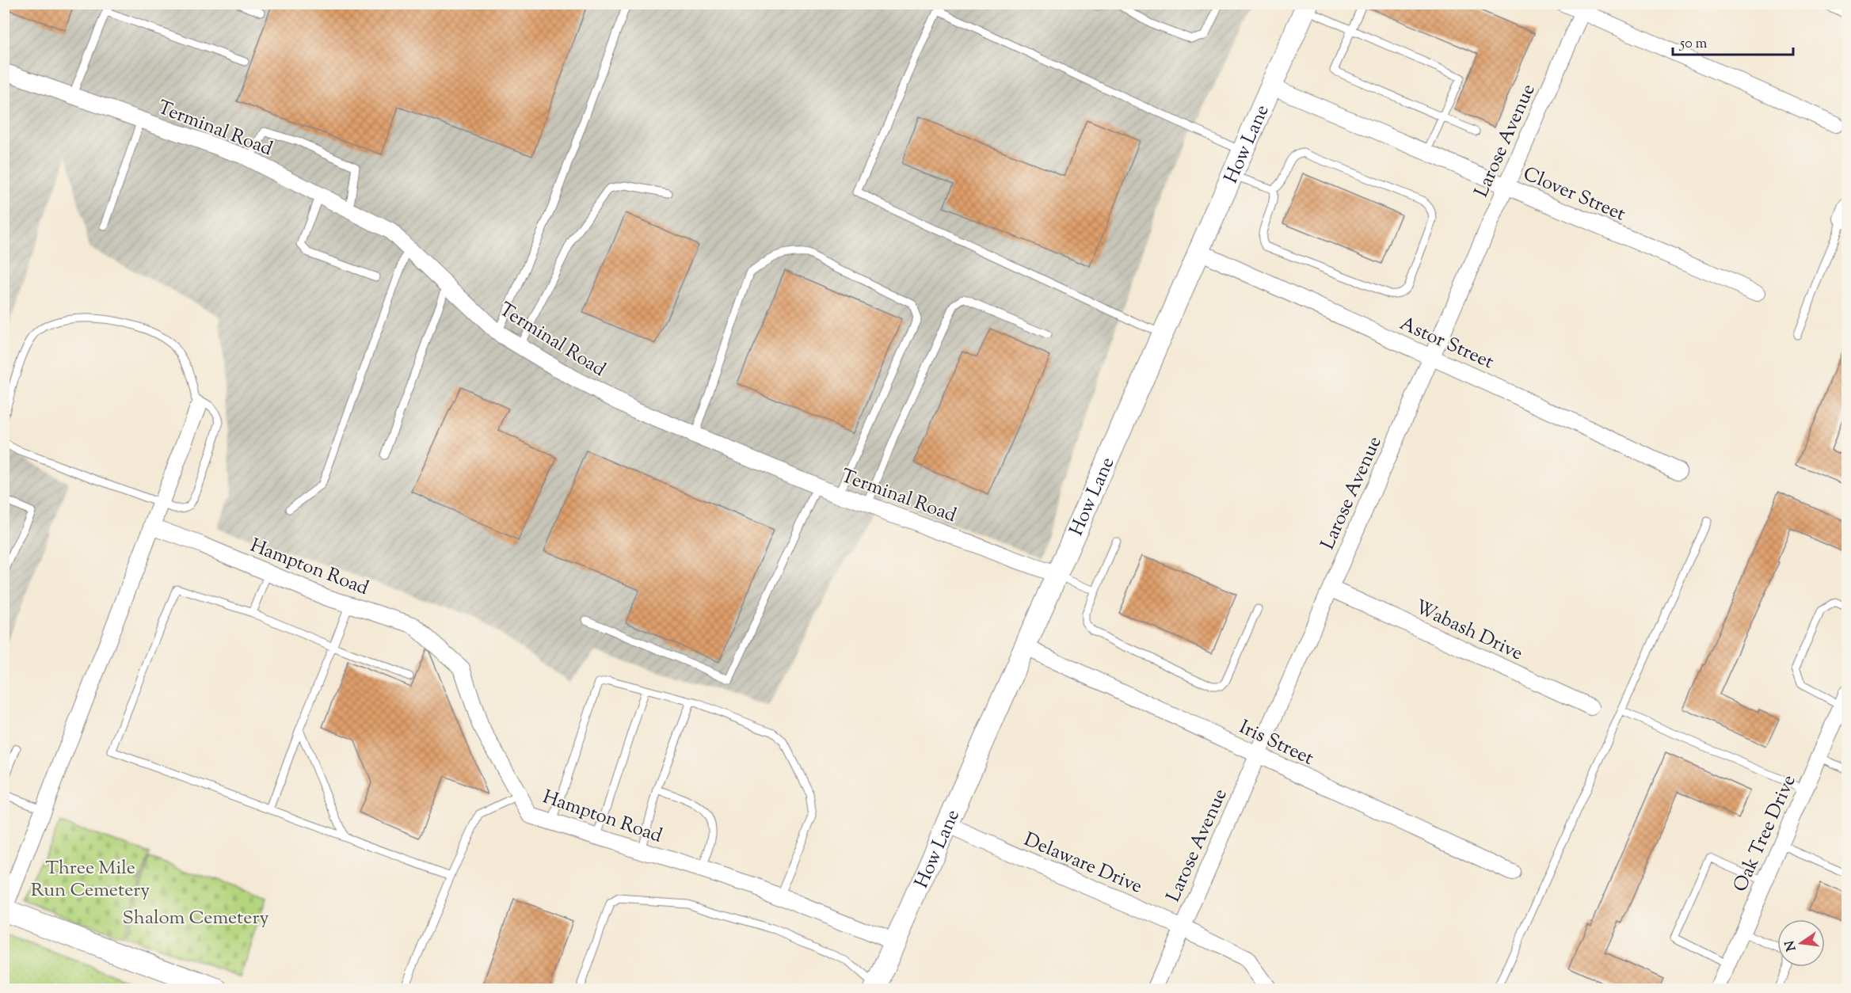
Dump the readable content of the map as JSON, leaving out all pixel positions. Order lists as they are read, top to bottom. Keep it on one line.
{"streets":{"main road":["How Lane"],"street":["Terminal Road","Larose Avenue","Clover Street","Astor Street","Hampton Road","Wabash Drive","Iris Street","Oak Tree Drive","Delaware Drive"]},"crossings":[["Terminal Road","How Lane"],["Larose Avenue","Clover Street"],["Larose Avenue","Astor Street"],["Larose Avenue","Wabash Drive"],["Larose Avenue","Iris Street"],["Larose Avenue","Delaware Drive"],["How Lane","Clover Street"],["How Lane","Astor Street"],["How Lane","Hampton Road"],["How Lane","Iris Street"],["How Lane","Delaware Drive"]],"parks":["Three Mile Run Cemetery","Shalom Cemetery"],"scale_bar":"50 m","north":"left"}
